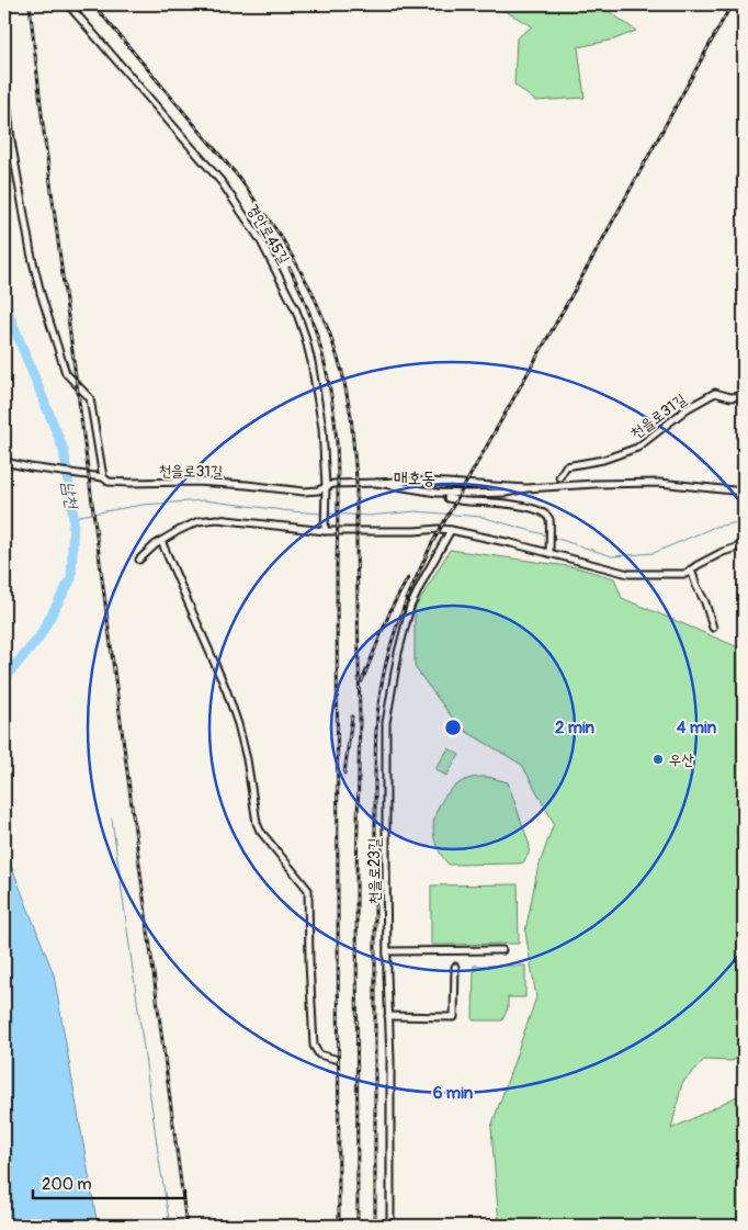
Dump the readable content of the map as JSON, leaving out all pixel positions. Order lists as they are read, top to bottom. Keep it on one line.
{"streets":{"street":["경안로45길","천을로31길","천을로23길"]},"crossings":[["경안로45길","천을로31길"]],"districts":["매호동"],"water":["남천"],"places":["우산"],"scale_bar":"200 m","rings":["2 min","4 min","6 min"]}
